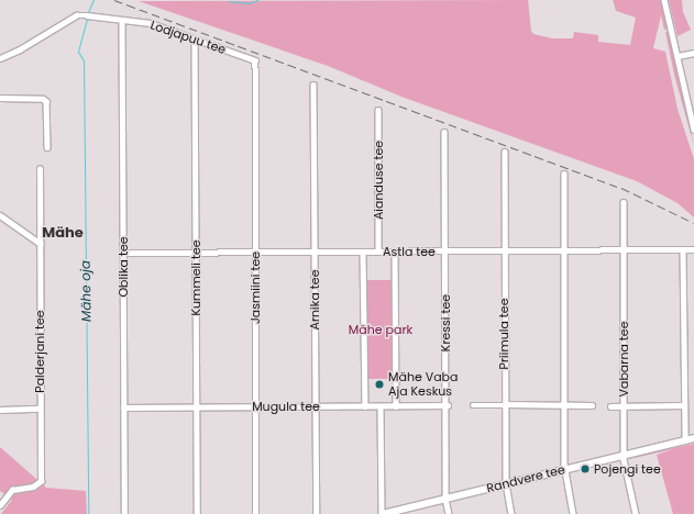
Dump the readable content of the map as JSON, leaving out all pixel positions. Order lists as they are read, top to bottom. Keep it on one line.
{"streets":{"main road":["Randvere tee"],"street":["Lodjapuu tee","Aianduse tee","Astla tee","Oblika tee","Kummeli tee","Jasmiini tee","Arnika tee","Kressi tee","Priimula tee","Palderjani tee","Vabarna tee","Mugula tee"]},"crossings":[["Lodjapuu tee","Oblika tee"],["Lodjapuu tee","Kummeli tee"],["Lodjapuu tee","Jasmiini tee"],["Aianduse tee","Astla tee"],["Astla tee","Oblika tee"],["Astla tee","Kummeli tee"],["Astla tee","Jasmiini tee"],["Astla tee","Arnika tee"],["Astla tee","Kressi tee"],["Astla tee","Priimula tee"],["Astla tee","Vabarna tee"],["Oblika tee","Mugula tee"],["Kummeli tee","Mugula tee"],["Jasmiini tee","Mugula tee"],["Arnika tee","Mugula tee"],["Kressi tee","Mugula tee"],["Kressi tee","Randvere tee"],["Priimula tee","Randvere tee"],["Vabarna tee","Randvere tee"]],"districts":["Mähe"],"water":["Mähe oja"],"parks":["Mähe park"],"places":["Mähe Vaba Aja Keskus","Pojengi tee"]}
